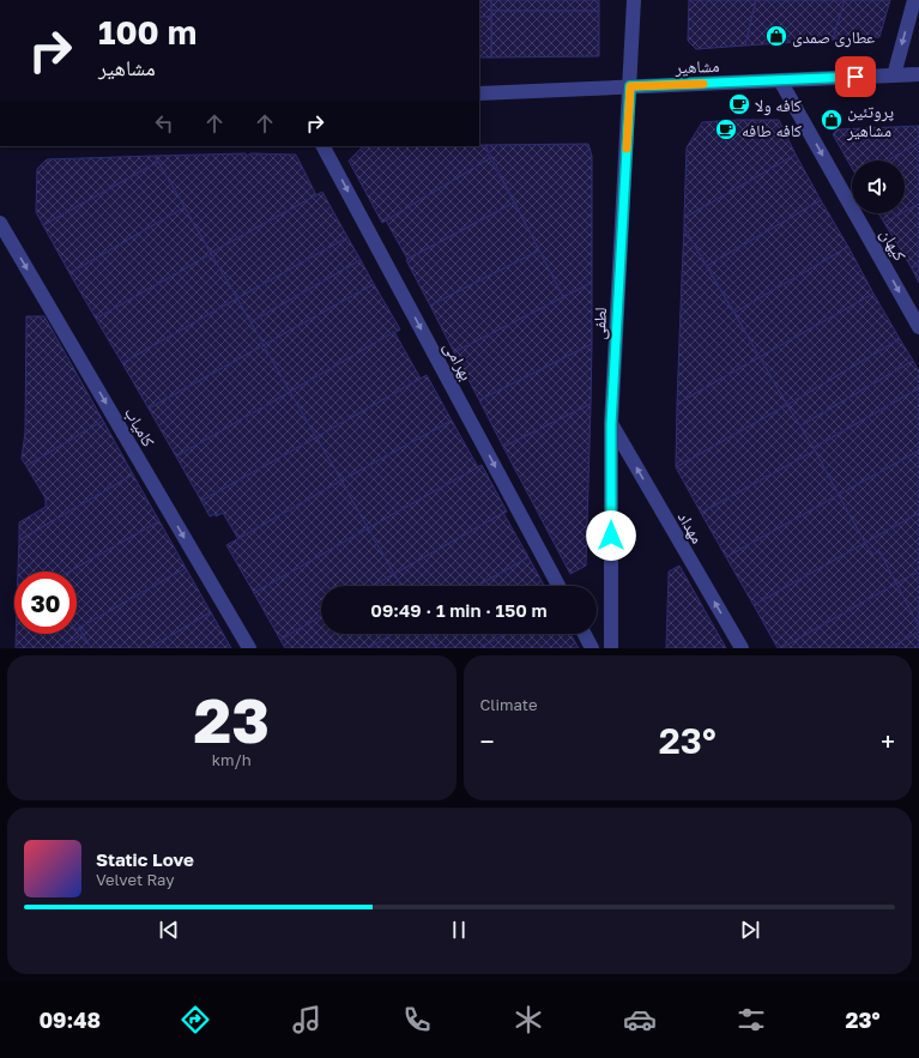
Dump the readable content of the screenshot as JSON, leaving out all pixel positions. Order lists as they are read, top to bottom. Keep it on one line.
{"streets":{"street":["مشاهیر","کیهان","لطفی","بهرامی","کامیاب","مهداد"]},"crossings":[["مشاهیر","کیهان"],["مشاهیر","لطفی"],["لطفی","مهداد"]],"one_way":["کیهان","بهرامی","کامیاب","مهداد"],"places":{"shop":["عطاری صمدی","پروتئین مشاهیر"],"cafe":["کافه ولا","کافه طافه"]},"page":{"turn":["100 m","مشاهیر"],"limit":"30","trip":"09:49 · 1 min · 150 m","tile":[["23","km/h"],"Climate"],"heat":["−","23°","+"],"song":["Static Love","Velvet Ray"],"tabs":["09:48","23°"]}}
